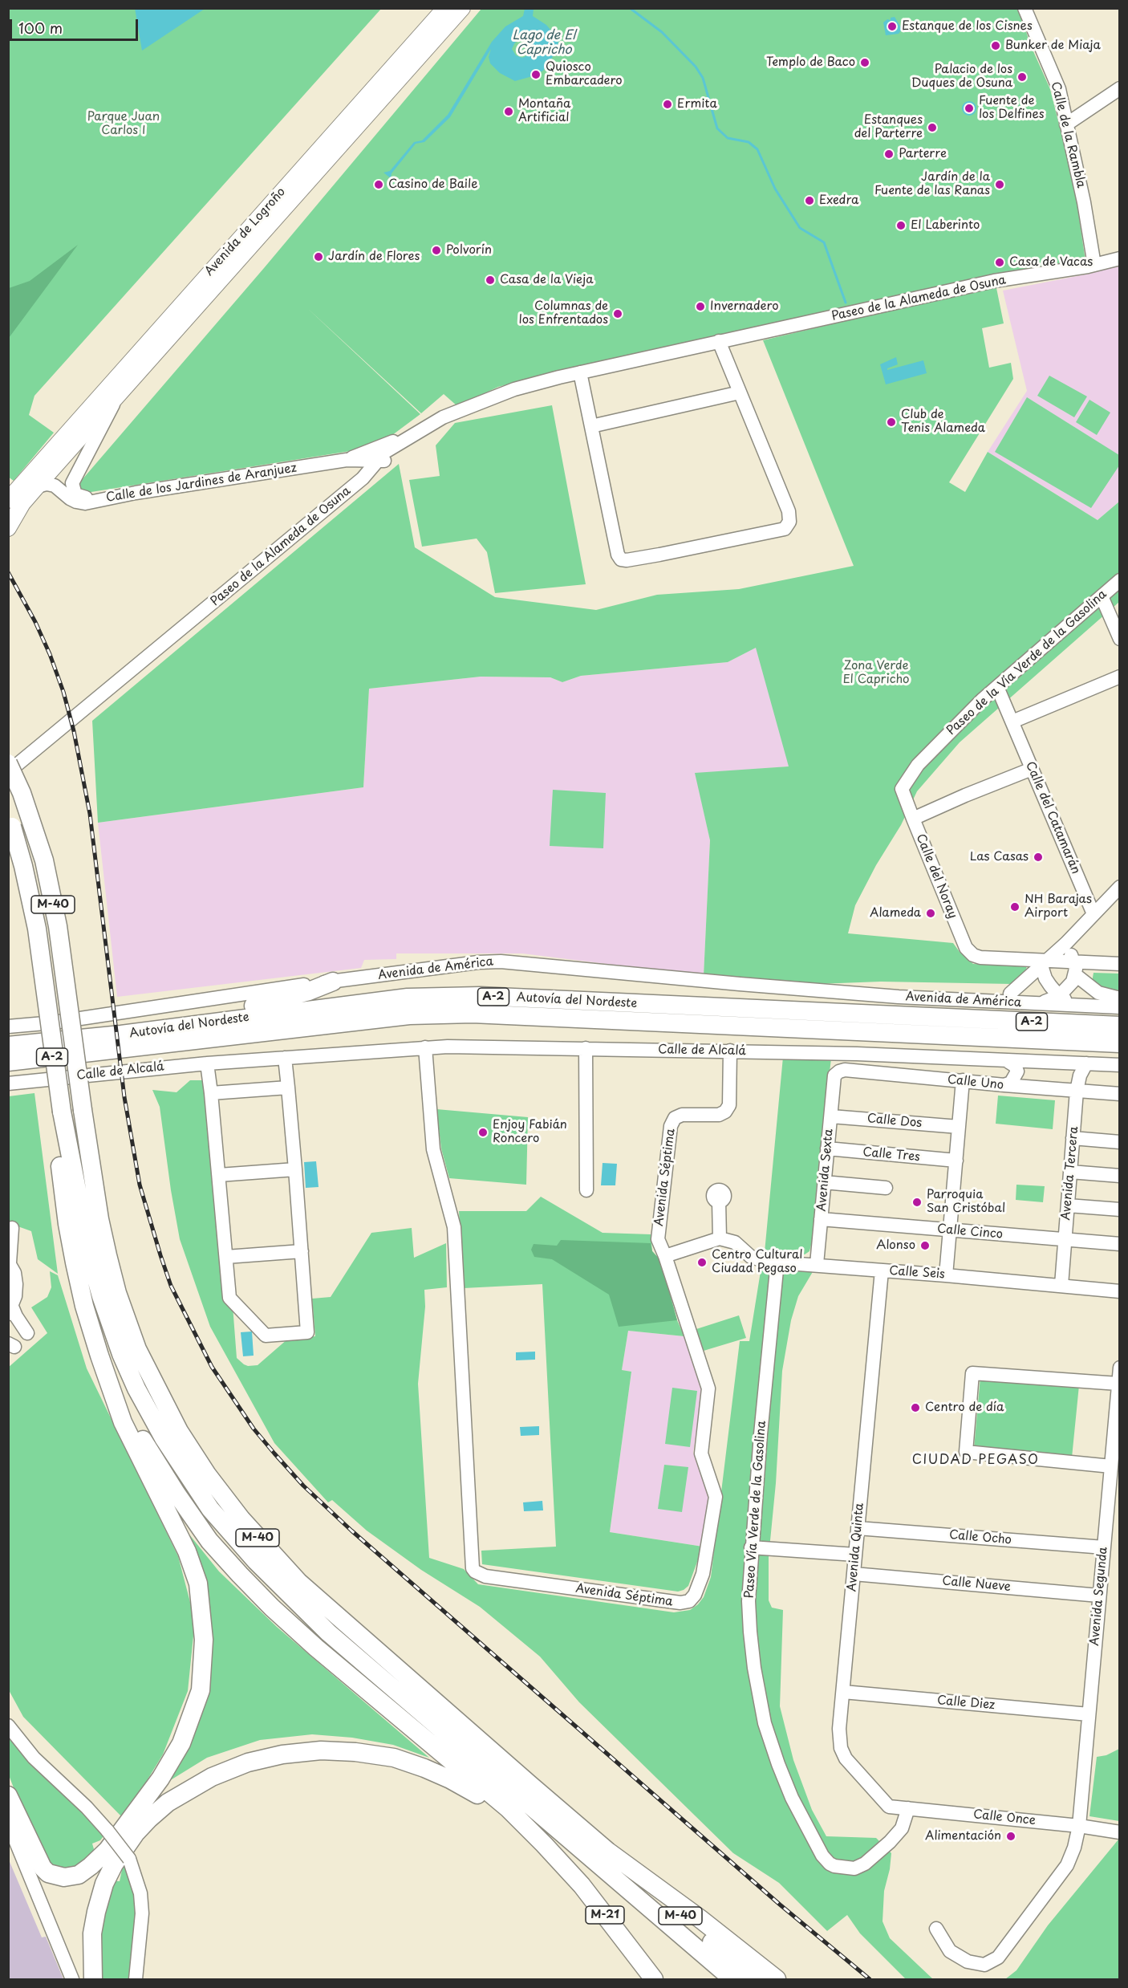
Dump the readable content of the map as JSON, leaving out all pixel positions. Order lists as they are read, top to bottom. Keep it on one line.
{"streets":{"highway":["M-40","A-2","Autovía del Nordeste","M-21"],"main road":["Avenida de Logroño"],"street":["Calle de la Rambla","Paseo de la Alameda de Osuna","Calle de los Jardines de Aranjuez","Paseo de la Vía Verde de la Gasolina","Calle del Catamarán","Calle del Noray","Avenida de América","Calle de Alcalá","Calle Uno","Calle Dos","Calle Tres","Avenida Sexta","Avenida Tercera","Avenida Séptima","Calle Cinco","Calle Seis","Paseo Vía Verde de la Gasolina","Calle Ocho","Avenida Quinta","Calle Nueve","Avenida Segunda","Calle Diez","Calle Once"]},"crossings":[["Calle de la Rambla","Paseo de la Alameda de Osuna"],["Avenida de Logroño","Calle de los Jardines de Aranjuez"],["Paseo de la Alameda de Osuna","Calle de los Jardines de Aranjuez"],["Paseo de la Vía Verde de la Gasolina","Calle del Catamarán"],["Paseo de la Vía Verde de la Gasolina","Calle del Noray"],["Calle del Catamarán","Calle del Noray"],["Calle de Alcalá","Avenida Tercera"],["Calle de Alcalá","Avenida Séptima"],["Calle Uno","Avenida Sexta"],["Calle Uno","Avenida Tercera"],["Calle Dos","Avenida Sexta"],["Calle Tres","Avenida Sexta"],["Avenida Sexta","Calle Cinco"],["Avenida Sexta","Calle Seis"],["Avenida Tercera","Calle Cinco"],["Avenida Tercera","Calle Seis"],["Calle Seis","Paseo Vía Verde de la Gasolina"],["Calle Seis","Avenida Quinta"],["Paseo Vía Verde de la Gasolina","Calle Once"],["Calle Ocho","Avenida Quinta"],["Calle Ocho","Avenida Segunda"],["Avenida Quinta","Calle Nueve"],["Avenida Quinta","Calle Diez"],["Avenida Quinta","Calle Once"],["Calle Nueve","Avenida Segunda"],["Avenida Segunda","Calle Diez"],["Avenida Segunda","Calle Once"]],"districts":["CIUDAD PEGASO"],"water":["Lago de El Capricho"],"parks":["Parque Juan Carlos I","Zona Verde El Capricho"],"places":["Estanque de los Cisnes","Bunker de Miaja","Templo de Baco","Quiosco Embarcadero","Palacio de los Duques de Osuna","Ermita","Fuente de los Delfines","Montaña Artificial","Estanques del Parterre","Parterre","Casino de Baile","Jardín de la Fuente de las Ranas","Exedra","El Laberinto","Polvorín","Jardín de Flores","Casa de Vacas","Casa de la Vieja","Invernadero","Columnas de los Enfrentados","Club de Tenis Alameda","Las Casas","NH Barajas Airport","Alameda","Enjoy Fabián Roncero","Parroquia San Cristóbal","Alonso","Centro Cultural Ciudad Pegaso","Centro de día","Alimentación"],"scale_bar":"100 m"}
